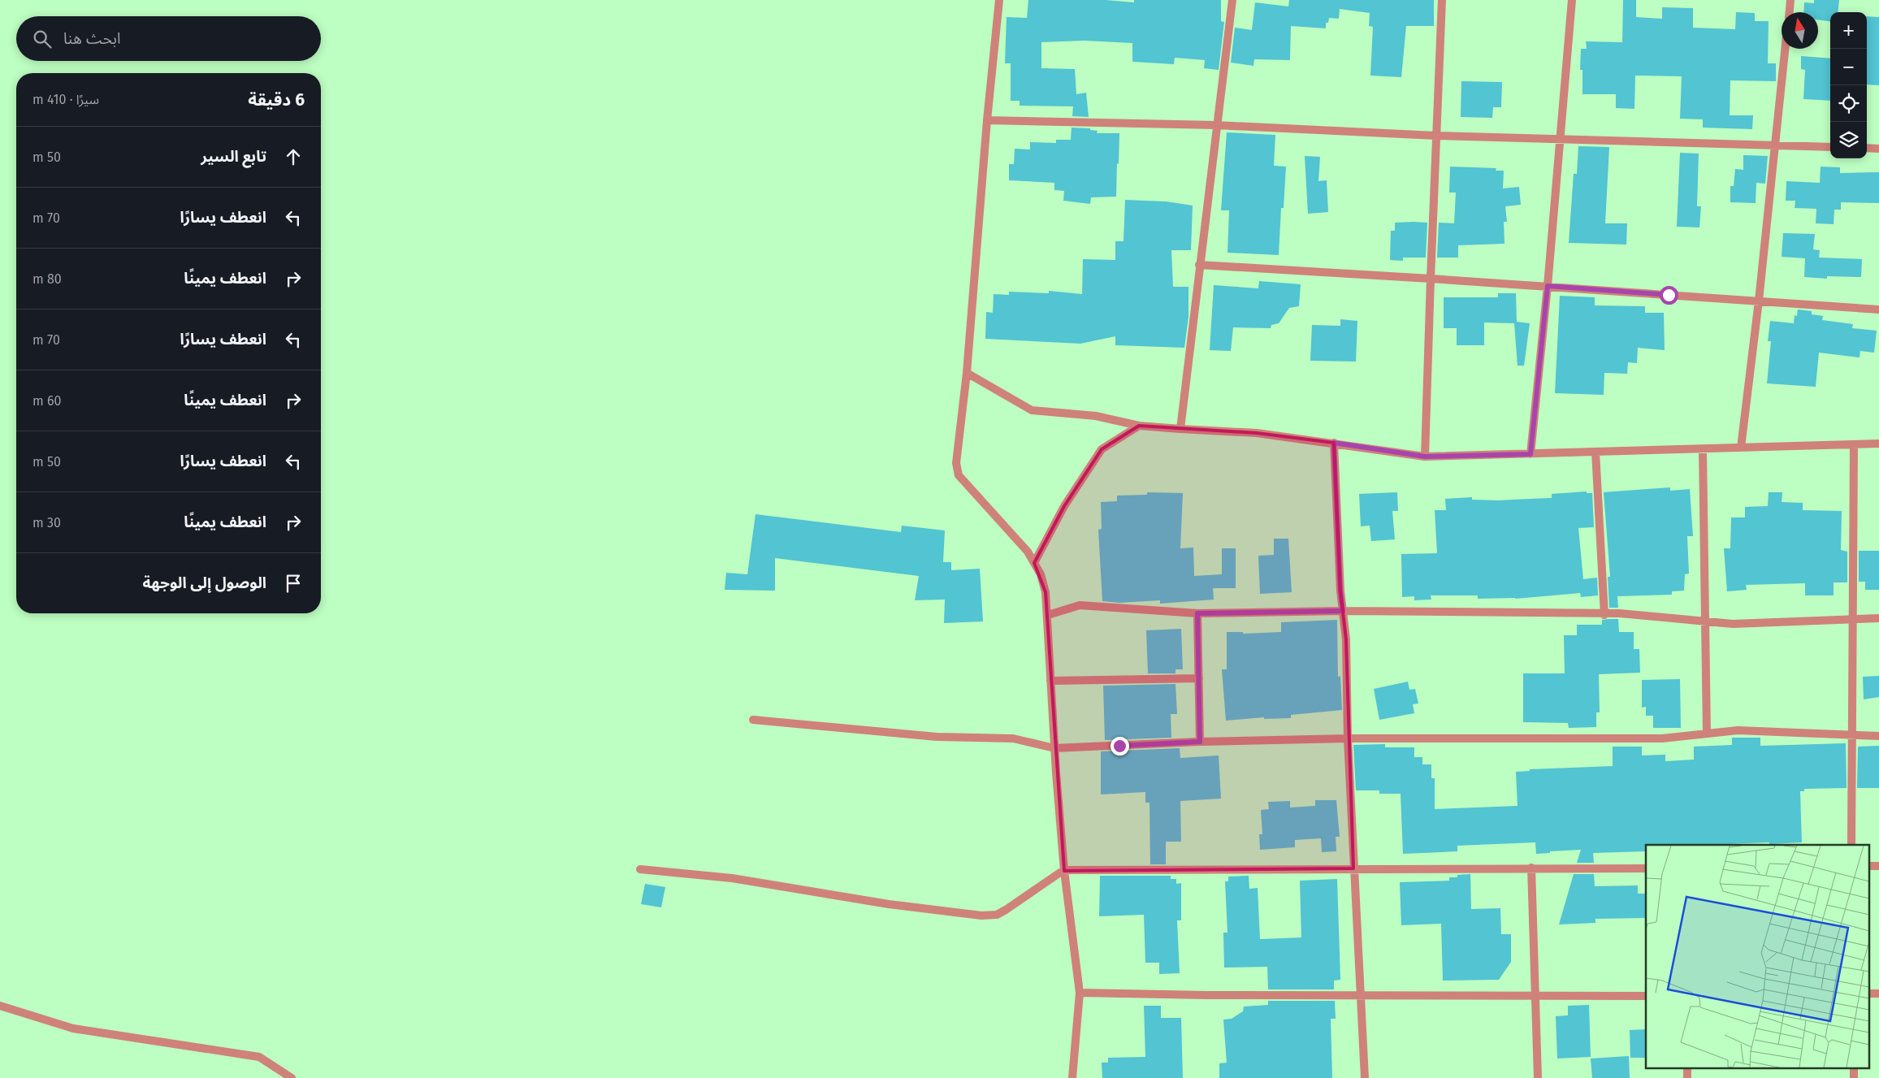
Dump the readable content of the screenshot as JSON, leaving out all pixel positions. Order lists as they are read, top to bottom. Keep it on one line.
{"north":"top","page":{"map_buttons":["+","−"],"search":"ابحث هنا","heading":["6 دقيقة","سيرًا · 410 m"],"list":[["تابع السير","50 m"],["انعطف يسارًا","70 m"],["انعطف يمينًا","80 m"],["انعطف يسارًا","70 m"],["انعطف يمينًا","60 m"],["انعطف يسارًا","50 m"],["انعطف يمينًا","30 m"],"الوصول إلى الوجهة"]}}
